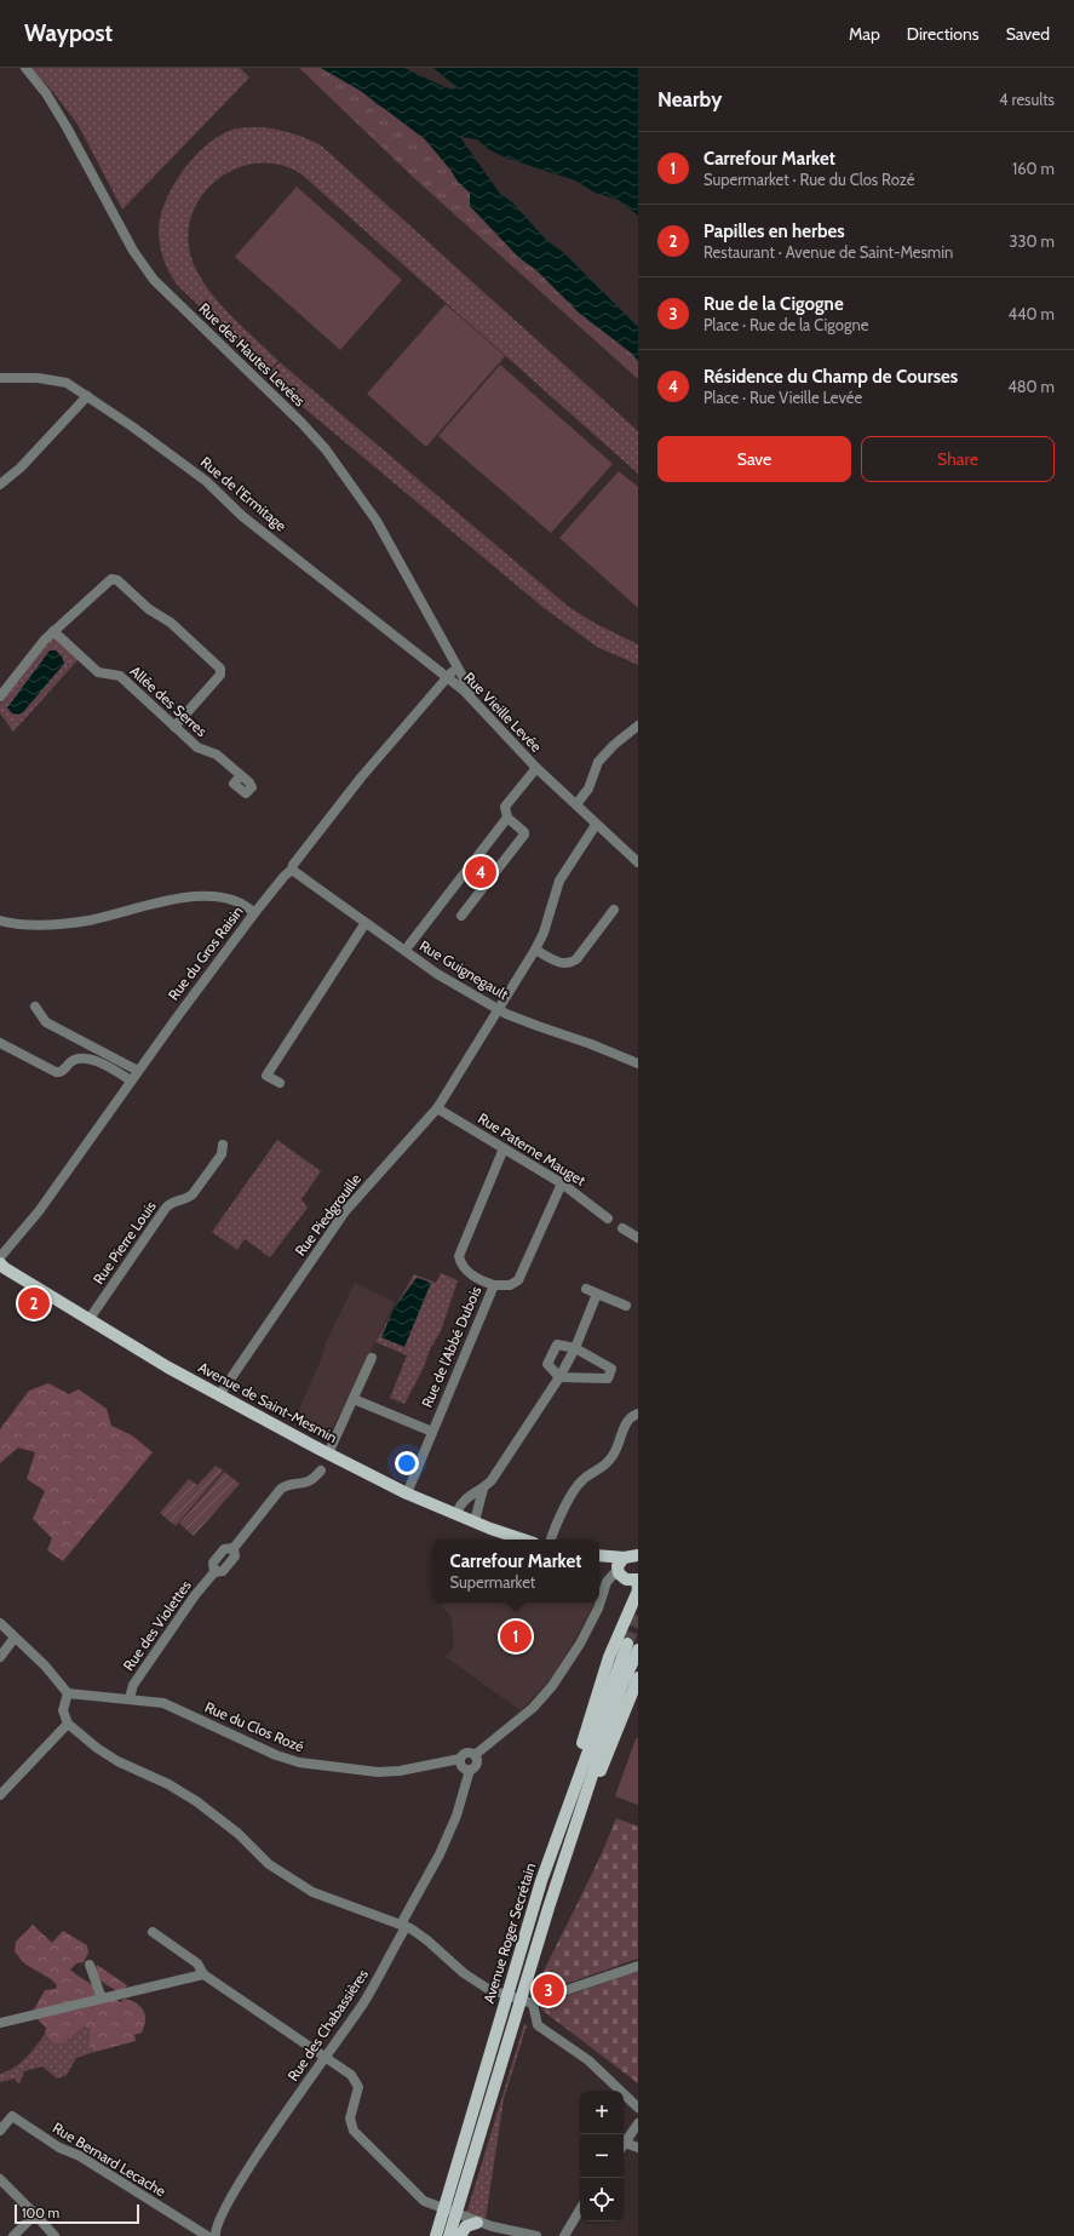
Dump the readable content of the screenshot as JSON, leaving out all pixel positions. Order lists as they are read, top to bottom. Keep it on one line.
{"streets":{"main road":["Avenue de Saint-Mesmin","Avenue Roger Secrétain"],"street":["Rue des Hautes Levées","Rue de l'Ermitage","Allée des Serres","Rue Vieille Levée","Rue du Gros Raisin","Rue Guignegault","Rue Paterne Mauget","Rue Piedgrouille","Rue Pierre Louis","Rue de l'Abbé Dubois","Rue des Violettes","Rue du Clos Rozé","Rue des Chabassières","Rue Bernard Lecache"]},"crossings":[["Rue des Hautes Levées","Rue Vieille Levée"],["Rue de l'Ermitage","Rue Vieille Levée"],["Rue de l'Ermitage","Rue du Gros Raisin"],["Rue Vieille Levée","Rue du Gros Raisin"],["Rue Vieille Levée","Rue Piedgrouille"],["Rue du Gros Raisin","Rue Guignegault"],["Rue Guignegault","Rue Piedgrouille"],["Rue Paterne Mauget","Rue Piedgrouille"],["Rue Paterne Mauget","Rue de l'Abbé Dubois"],["Rue Piedgrouille","Avenue de Saint-Mesmin"],["Rue Pierre Louis","Avenue de Saint-Mesmin"],["Rue de l'Abbé Dubois","Avenue de Saint-Mesmin"],["Rue des Violettes","Rue du Clos Rozé"],["Rue du Clos Rozé","Rue des Chabassières"]],"scale_bar":"100 m","page":{"header":"Waypost","nav":["Map","Directions","Saved"],"heading":["Nearby","4 results"],"list":[{"mark":"1","name":"Carrefour Market","note":"Supermarket · Rue du Clos Rozé","value":"160 m"},{"mark":"2","name":"Papilles en herbes","note":"Restaurant · Avenue de Saint-Mesmin","value":"330 m"},{"mark":"3","name":"Rue de la Cigogne","note":"Place · Rue de la Cigogne","value":"440 m"},{"mark":"4","name":"Résidence du Champ de Courses","note":"Place · Rue Vieille Levée","value":"480 m"}],"buttons":["Save","Share"],"pins":["4","2","1","3"],"popup":["Carrefour Market","Supermarket"],"map_buttons":["+","−"],"scale":"100 m"}}
